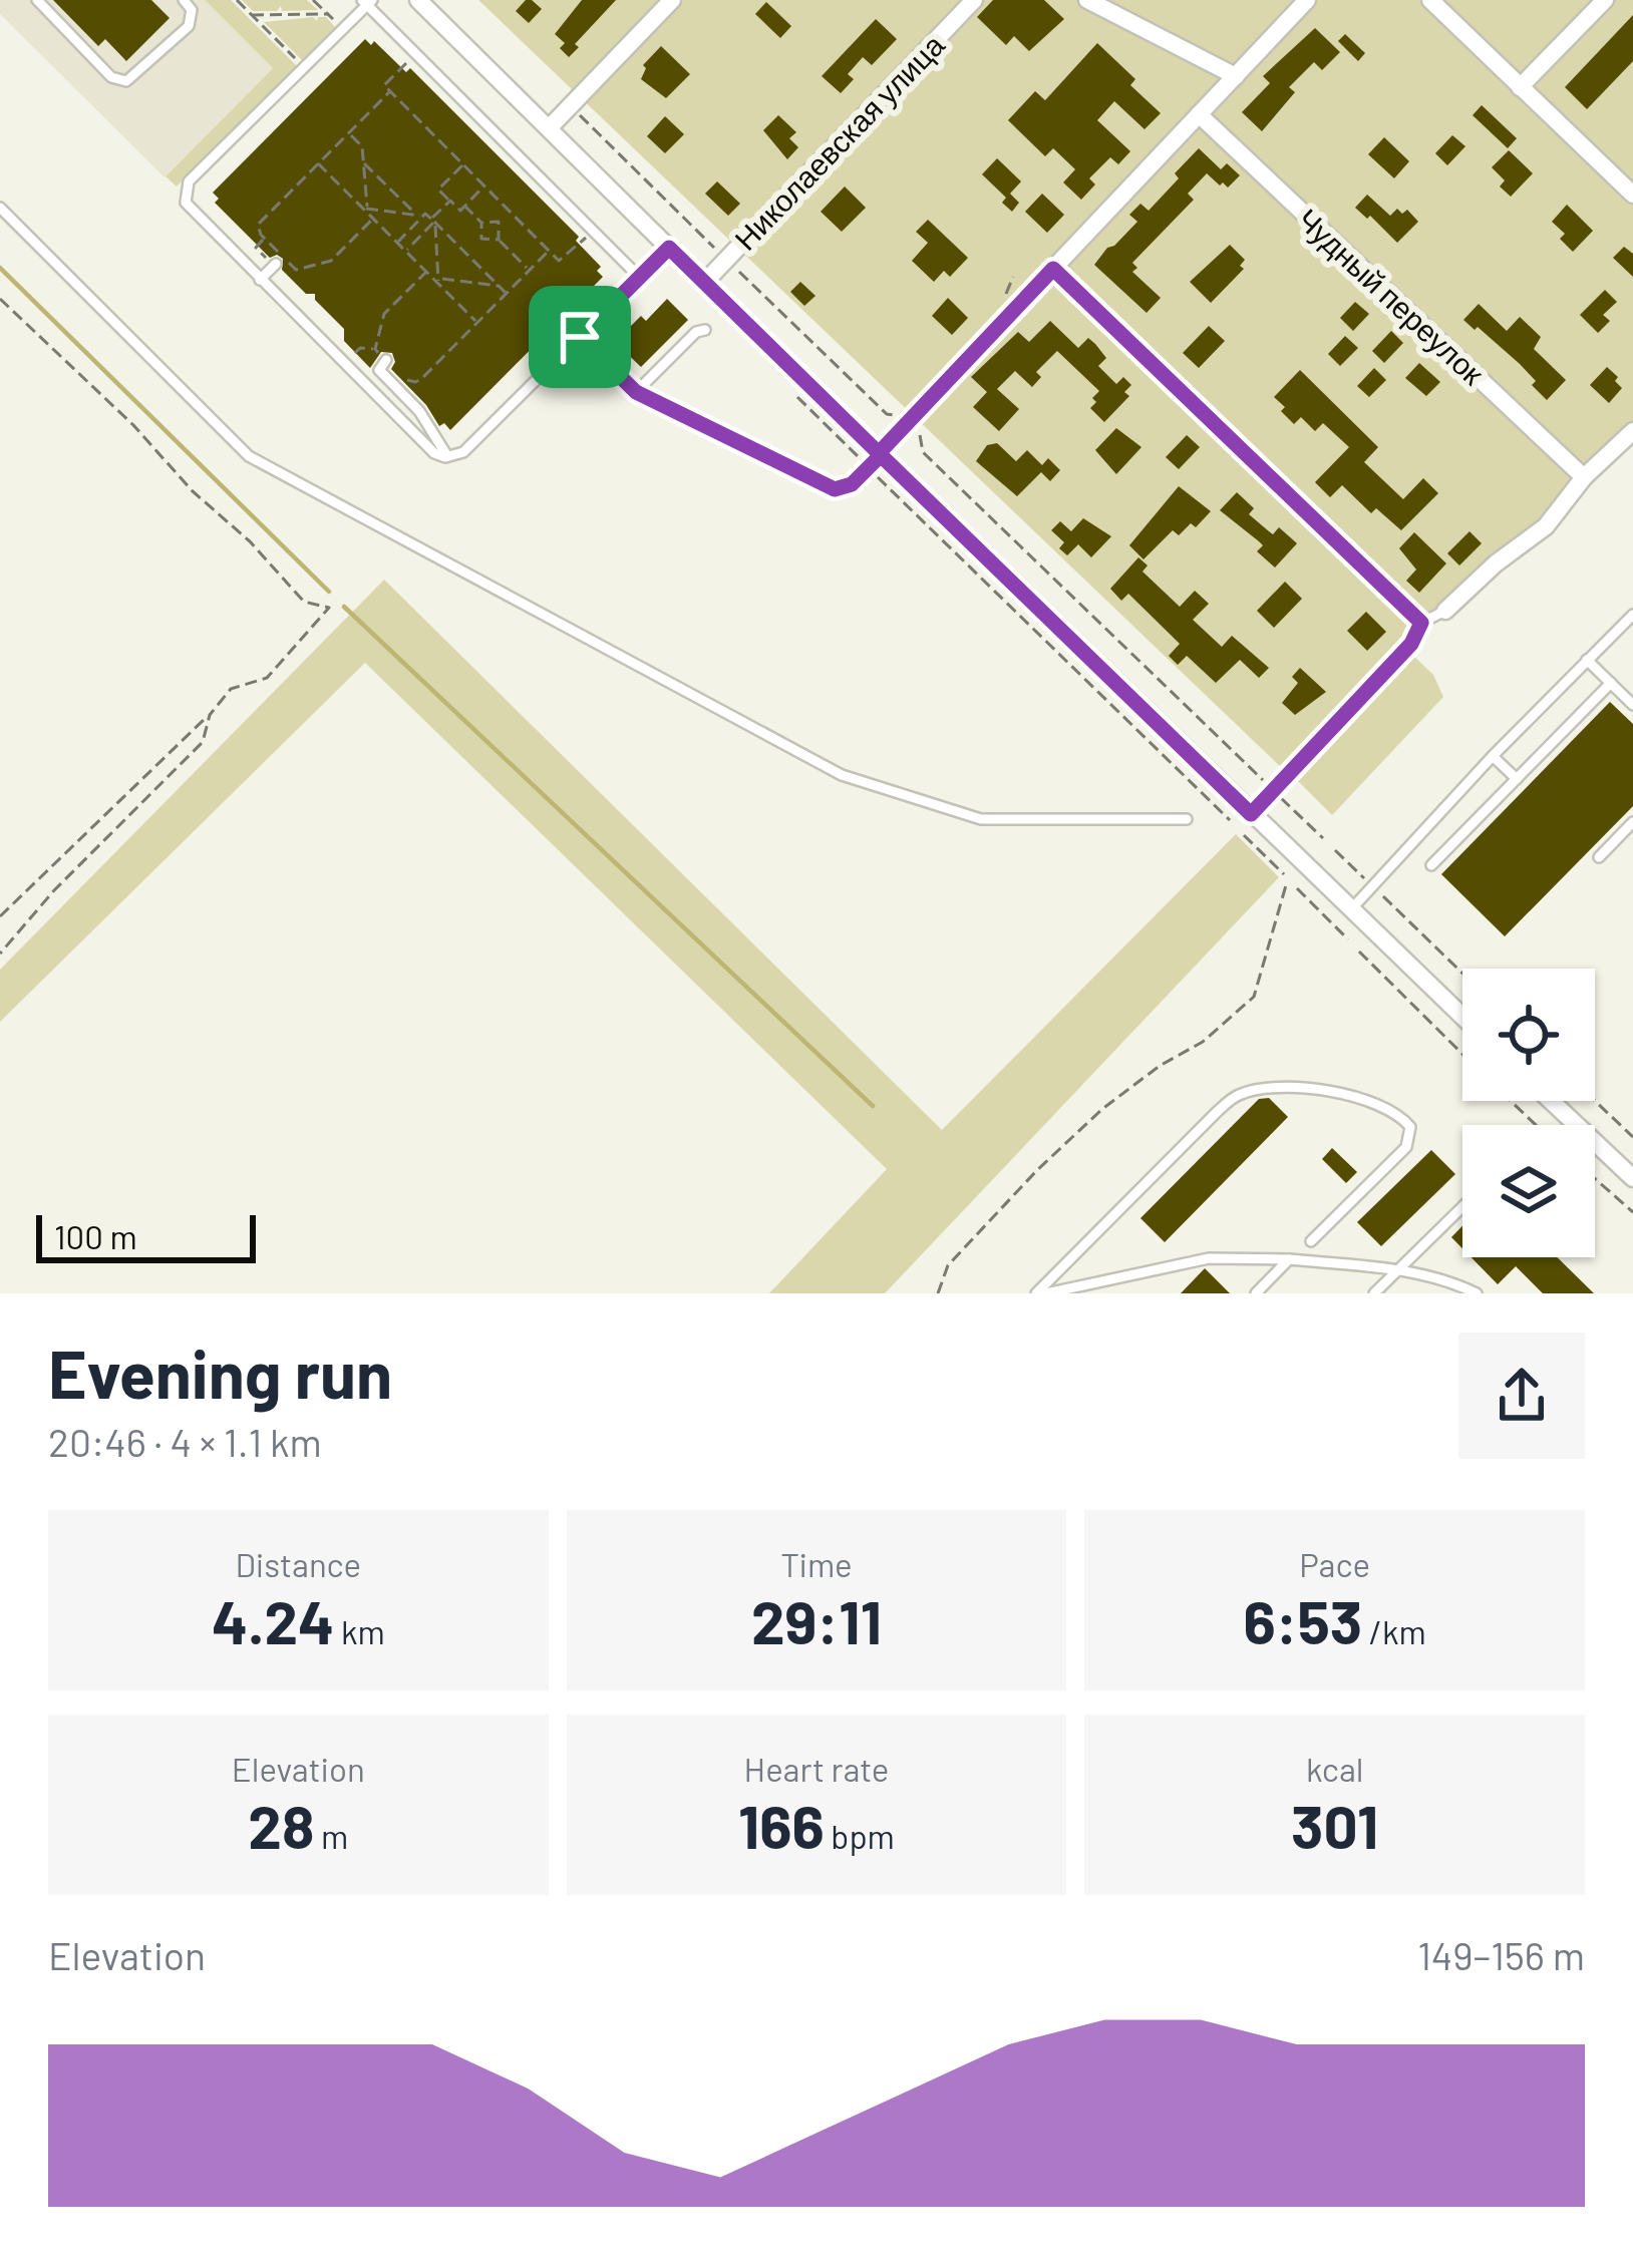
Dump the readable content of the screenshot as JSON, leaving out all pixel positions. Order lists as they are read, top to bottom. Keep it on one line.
{"streets":{"street":["Николаевская улица","Чудный переулок"]},"scale_bar":"100 m","page":{"scale":"100 m","heading":["Evening run","20:46 · 4 × 1.1 km"],"stats":[["Distance","4.24 km"],["Time","29:11"],["Pace","6:53 /km"],["Elevation","28 m"],["Heart rate","166 bpm"],["kcal","301"]],"chart":["Elevation","149–156 m"]}}
